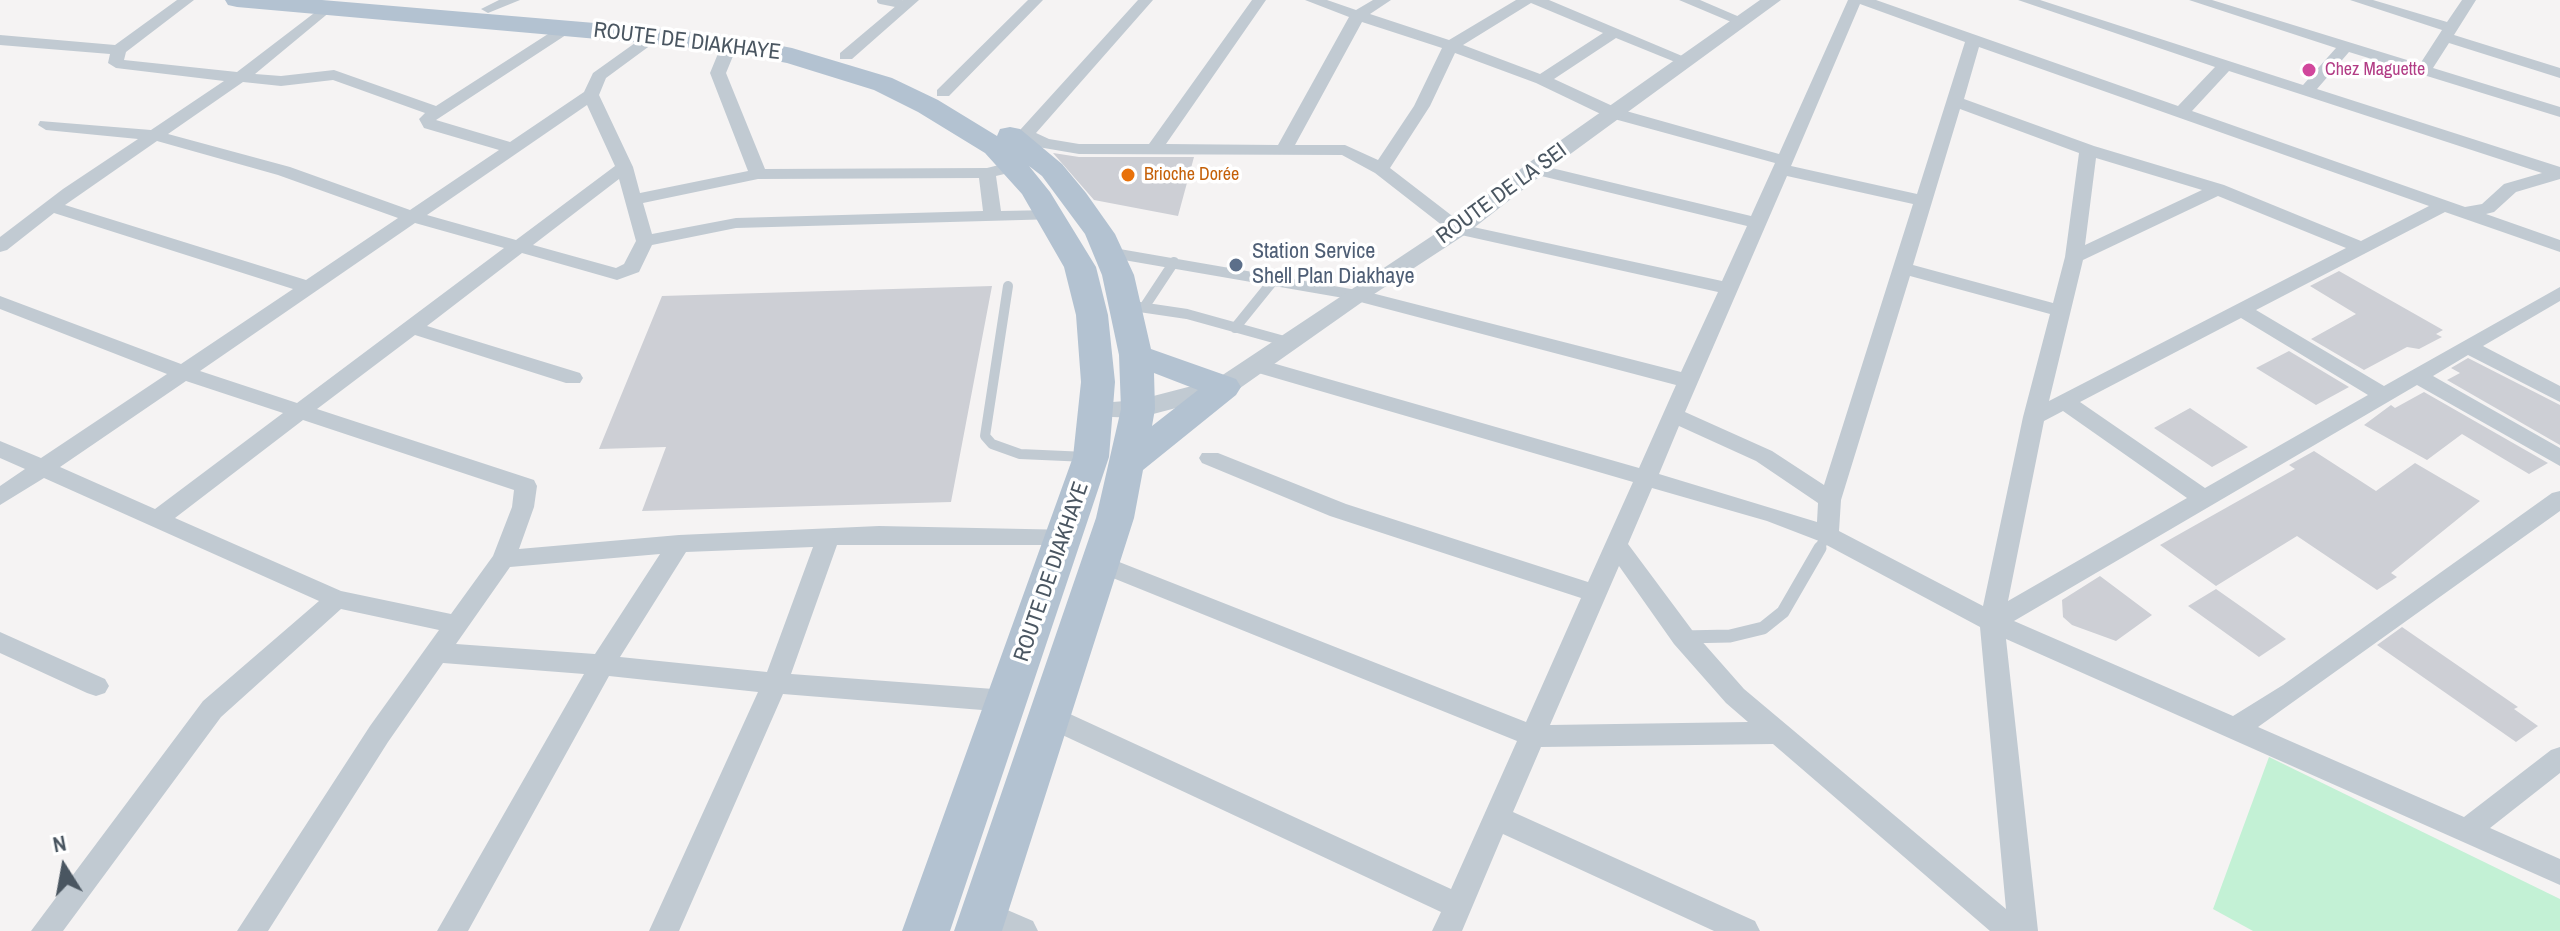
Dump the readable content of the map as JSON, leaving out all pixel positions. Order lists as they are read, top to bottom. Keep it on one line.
{"streets":{"main road":["ROUTE DE DIAKHAYE"],"street":["ROUTE DE LA SEI"]},"crossings":[["ROUTE DE DIAKHAYE","ROUTE DE LA SEI"]],"places":["Chez Maguette","Brioche Dorée","Station Service Shell Plan Diakhaye"],"north":"top"}
